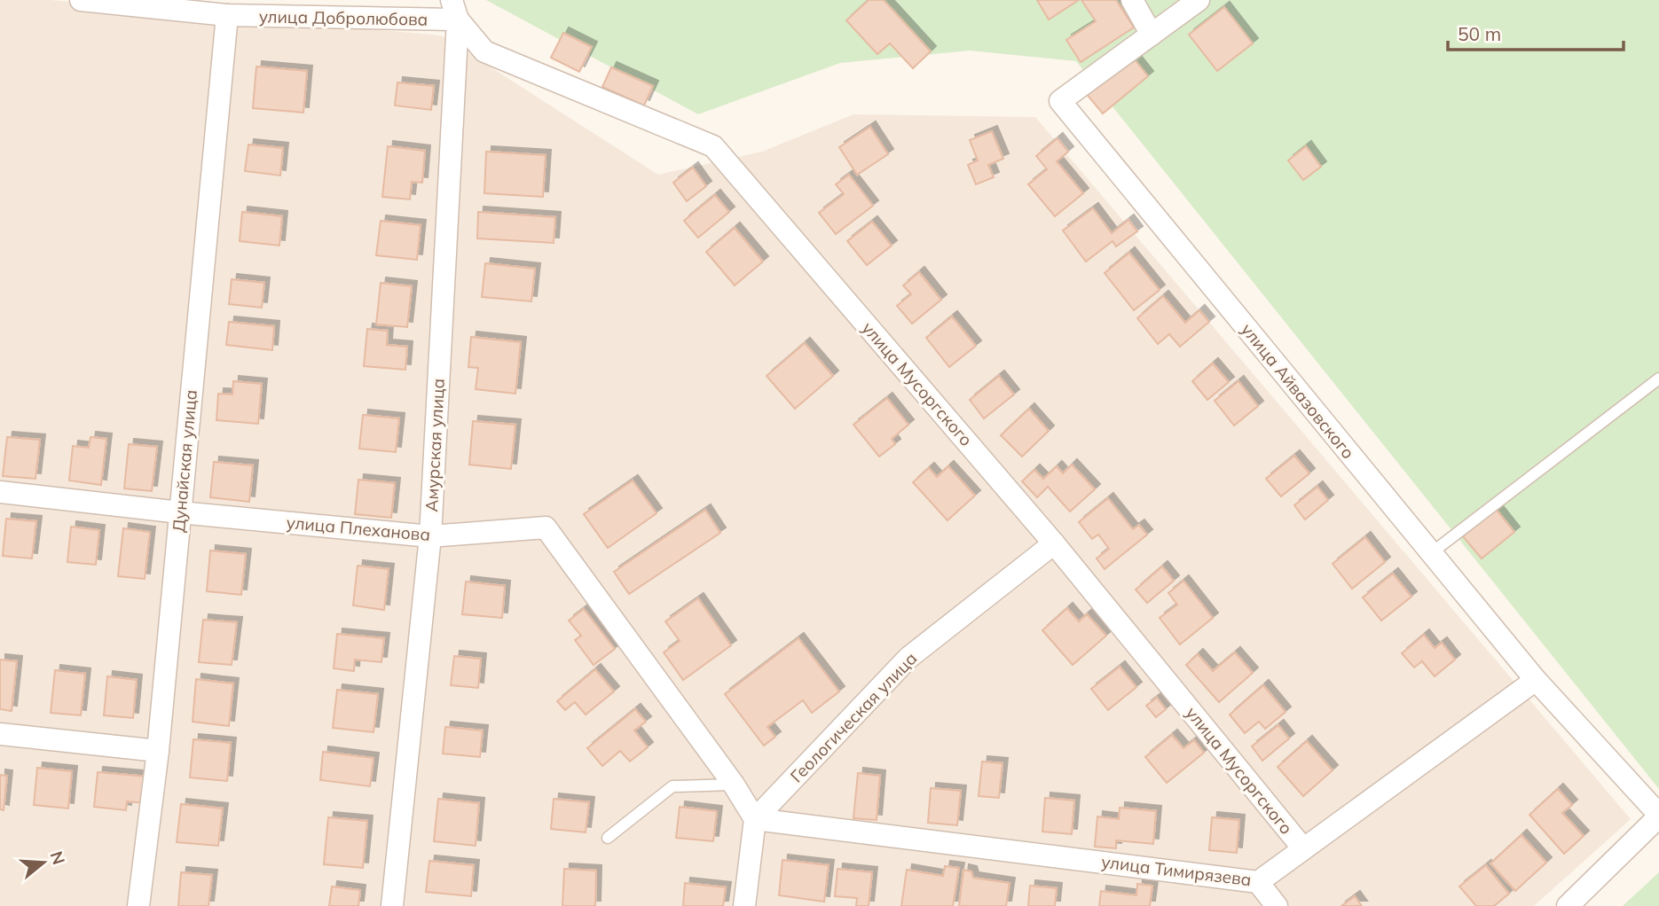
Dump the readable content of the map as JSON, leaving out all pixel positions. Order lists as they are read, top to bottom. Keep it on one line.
{"streets":{"street":["улица Добролюбова","улица Мусоргского","улица Айвазовского","Амурская улица","Дунайская улица","улица Плеханова","Геологическая улица","улица Тимирязева"]},"crossings":[["улица Добролюбова","улица Мусоргского"],["улица Добролюбова","Амурская улица"],["улица Добролюбова","Дунайская улица"],["улица Мусоргского","Амурская улица"],["улица Мусоргского","Геологическая улица"],["улица Мусоргского","улица Тимирязева"],["улица Айвазовского","улица Тимирязева"],["Амурская улица","улица Плеханова"],["Дунайская улица","улица Плеханова"],["улица Плеханова","Геологическая улица"],["улица Плеханова","улица Тимирязева"],["Геологическая улица","улица Тимирязева"]],"scale_bar":"50 m","north":"right"}
